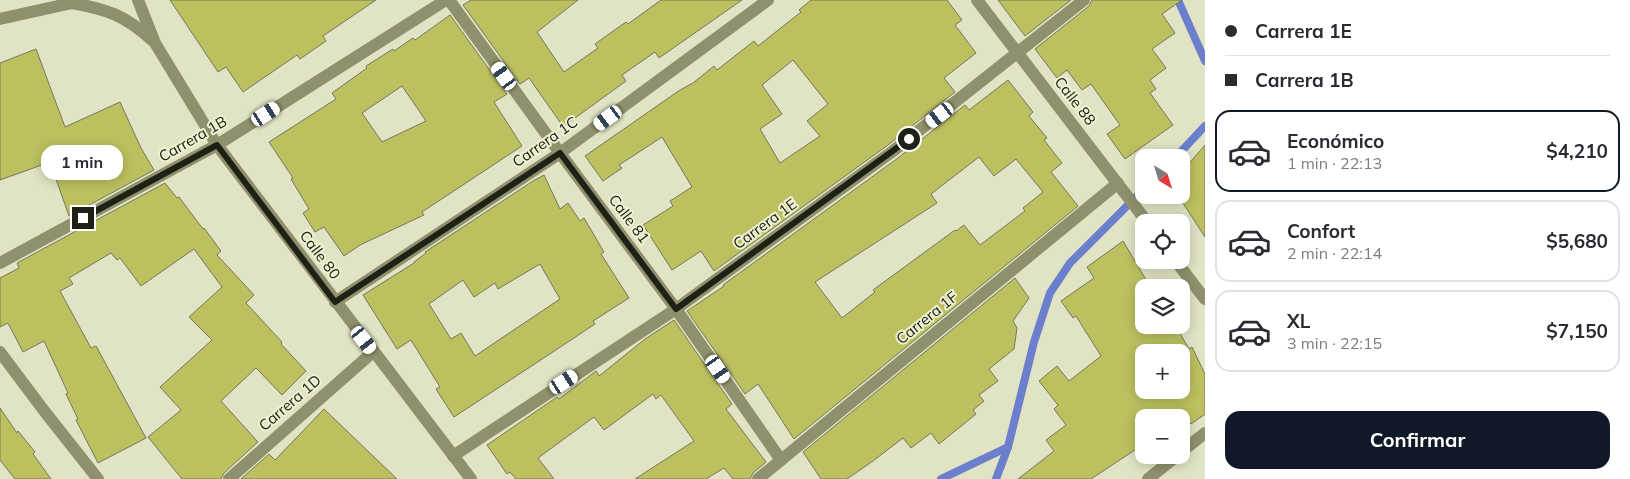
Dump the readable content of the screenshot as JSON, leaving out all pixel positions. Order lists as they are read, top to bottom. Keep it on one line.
{"streets":{"street":["Calle 88","Carrera 1B","Carrera 1C","Calle 81","Carrera 1E","Calle 80","Carrera 1F","Carrera 1D"]},"crossings":[["Calle 88","Carrera 1E"],["Calle 88","Carrera 1F"],["Carrera 1B","Calle 81"],["Carrera 1B","Calle 80"],["Carrera 1C","Calle 81"],["Carrera 1C","Calle 80"],["Calle 81","Carrera 1E"],["Calle 81","Carrera 1F"],["Carrera 1E","Calle 80"],["Calle 80","Carrera 1D"]],"north":"bottom right","page":{"banner":["Carrera 1E","Carrera 1B"],"list":[{"name":"Económico","note":"1 min · 22:13","value":"$4,210"},{"name":"Confort","note":"2 min · 22:14","value":"$5,680"},{"name":"XL","note":"3 min · 22:15","value":"$7,150"}],"bubble":"1 min","map_buttons":["+","−"],"buttons":"Confirmar"}}
